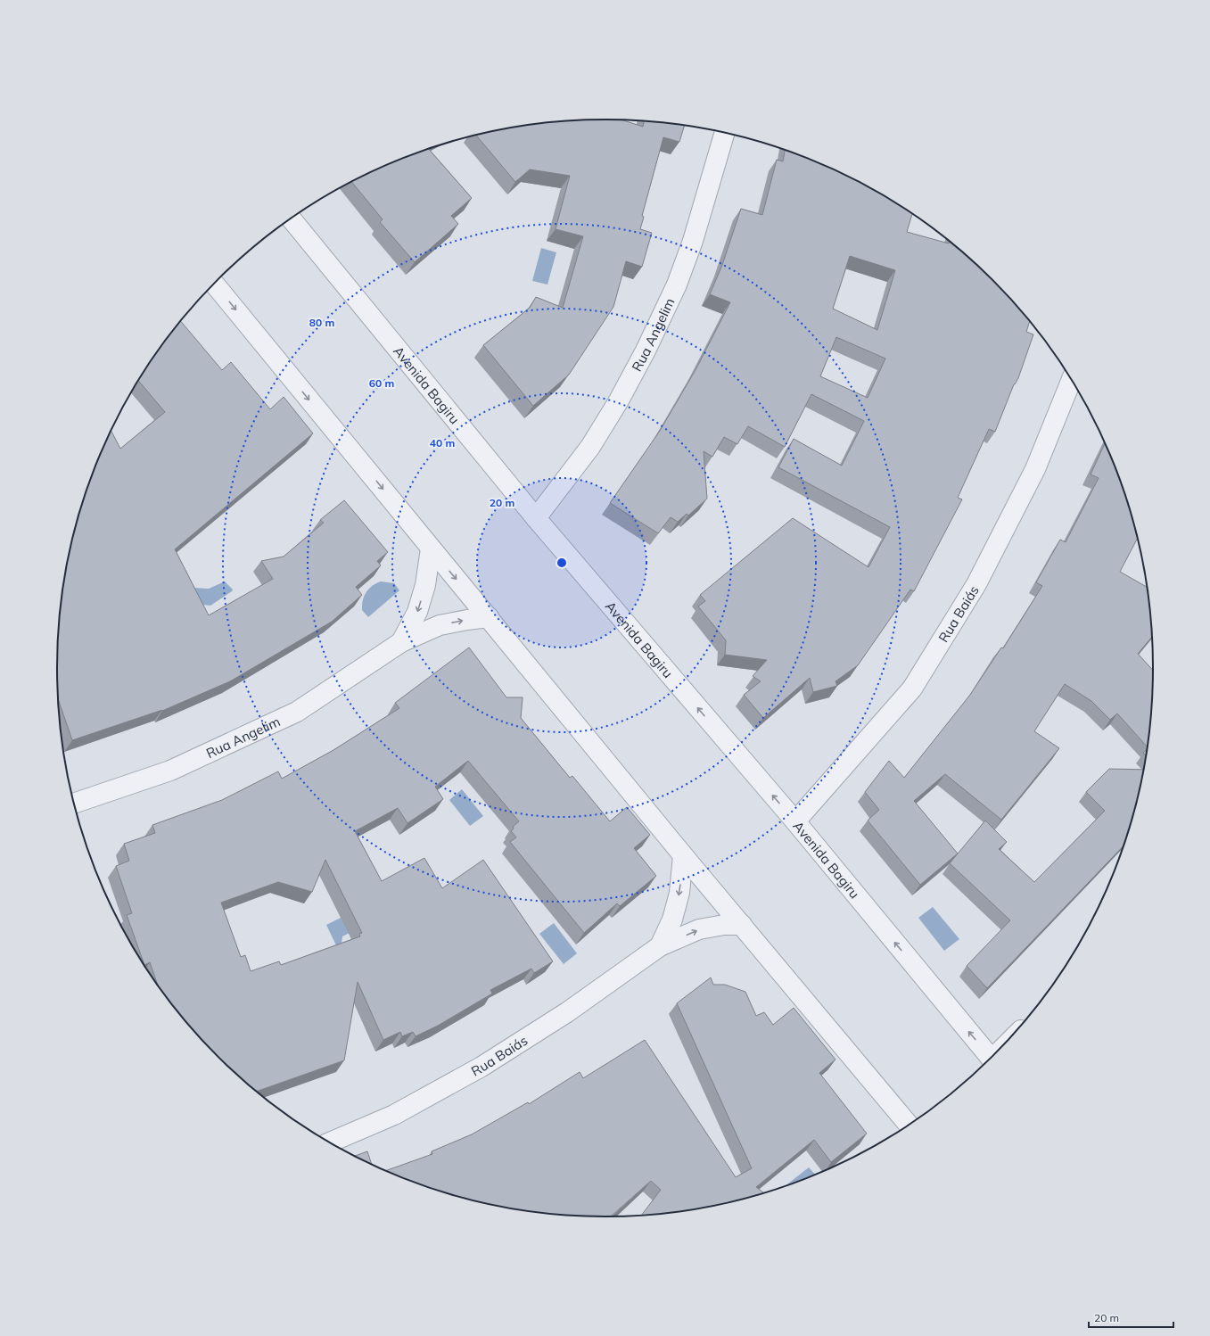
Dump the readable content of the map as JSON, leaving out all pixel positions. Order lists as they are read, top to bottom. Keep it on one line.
{"streets":{"street":["Rua Angelim","Avenida Bagiru","Rua Baiás"]},"crossings":[["Rua Angelim","Avenida Bagiru"],["Avenida Bagiru","Rua Baiás"]],"scale_bar":"20 m","rings":["80 m","60 m","40 m","20 m"]}
